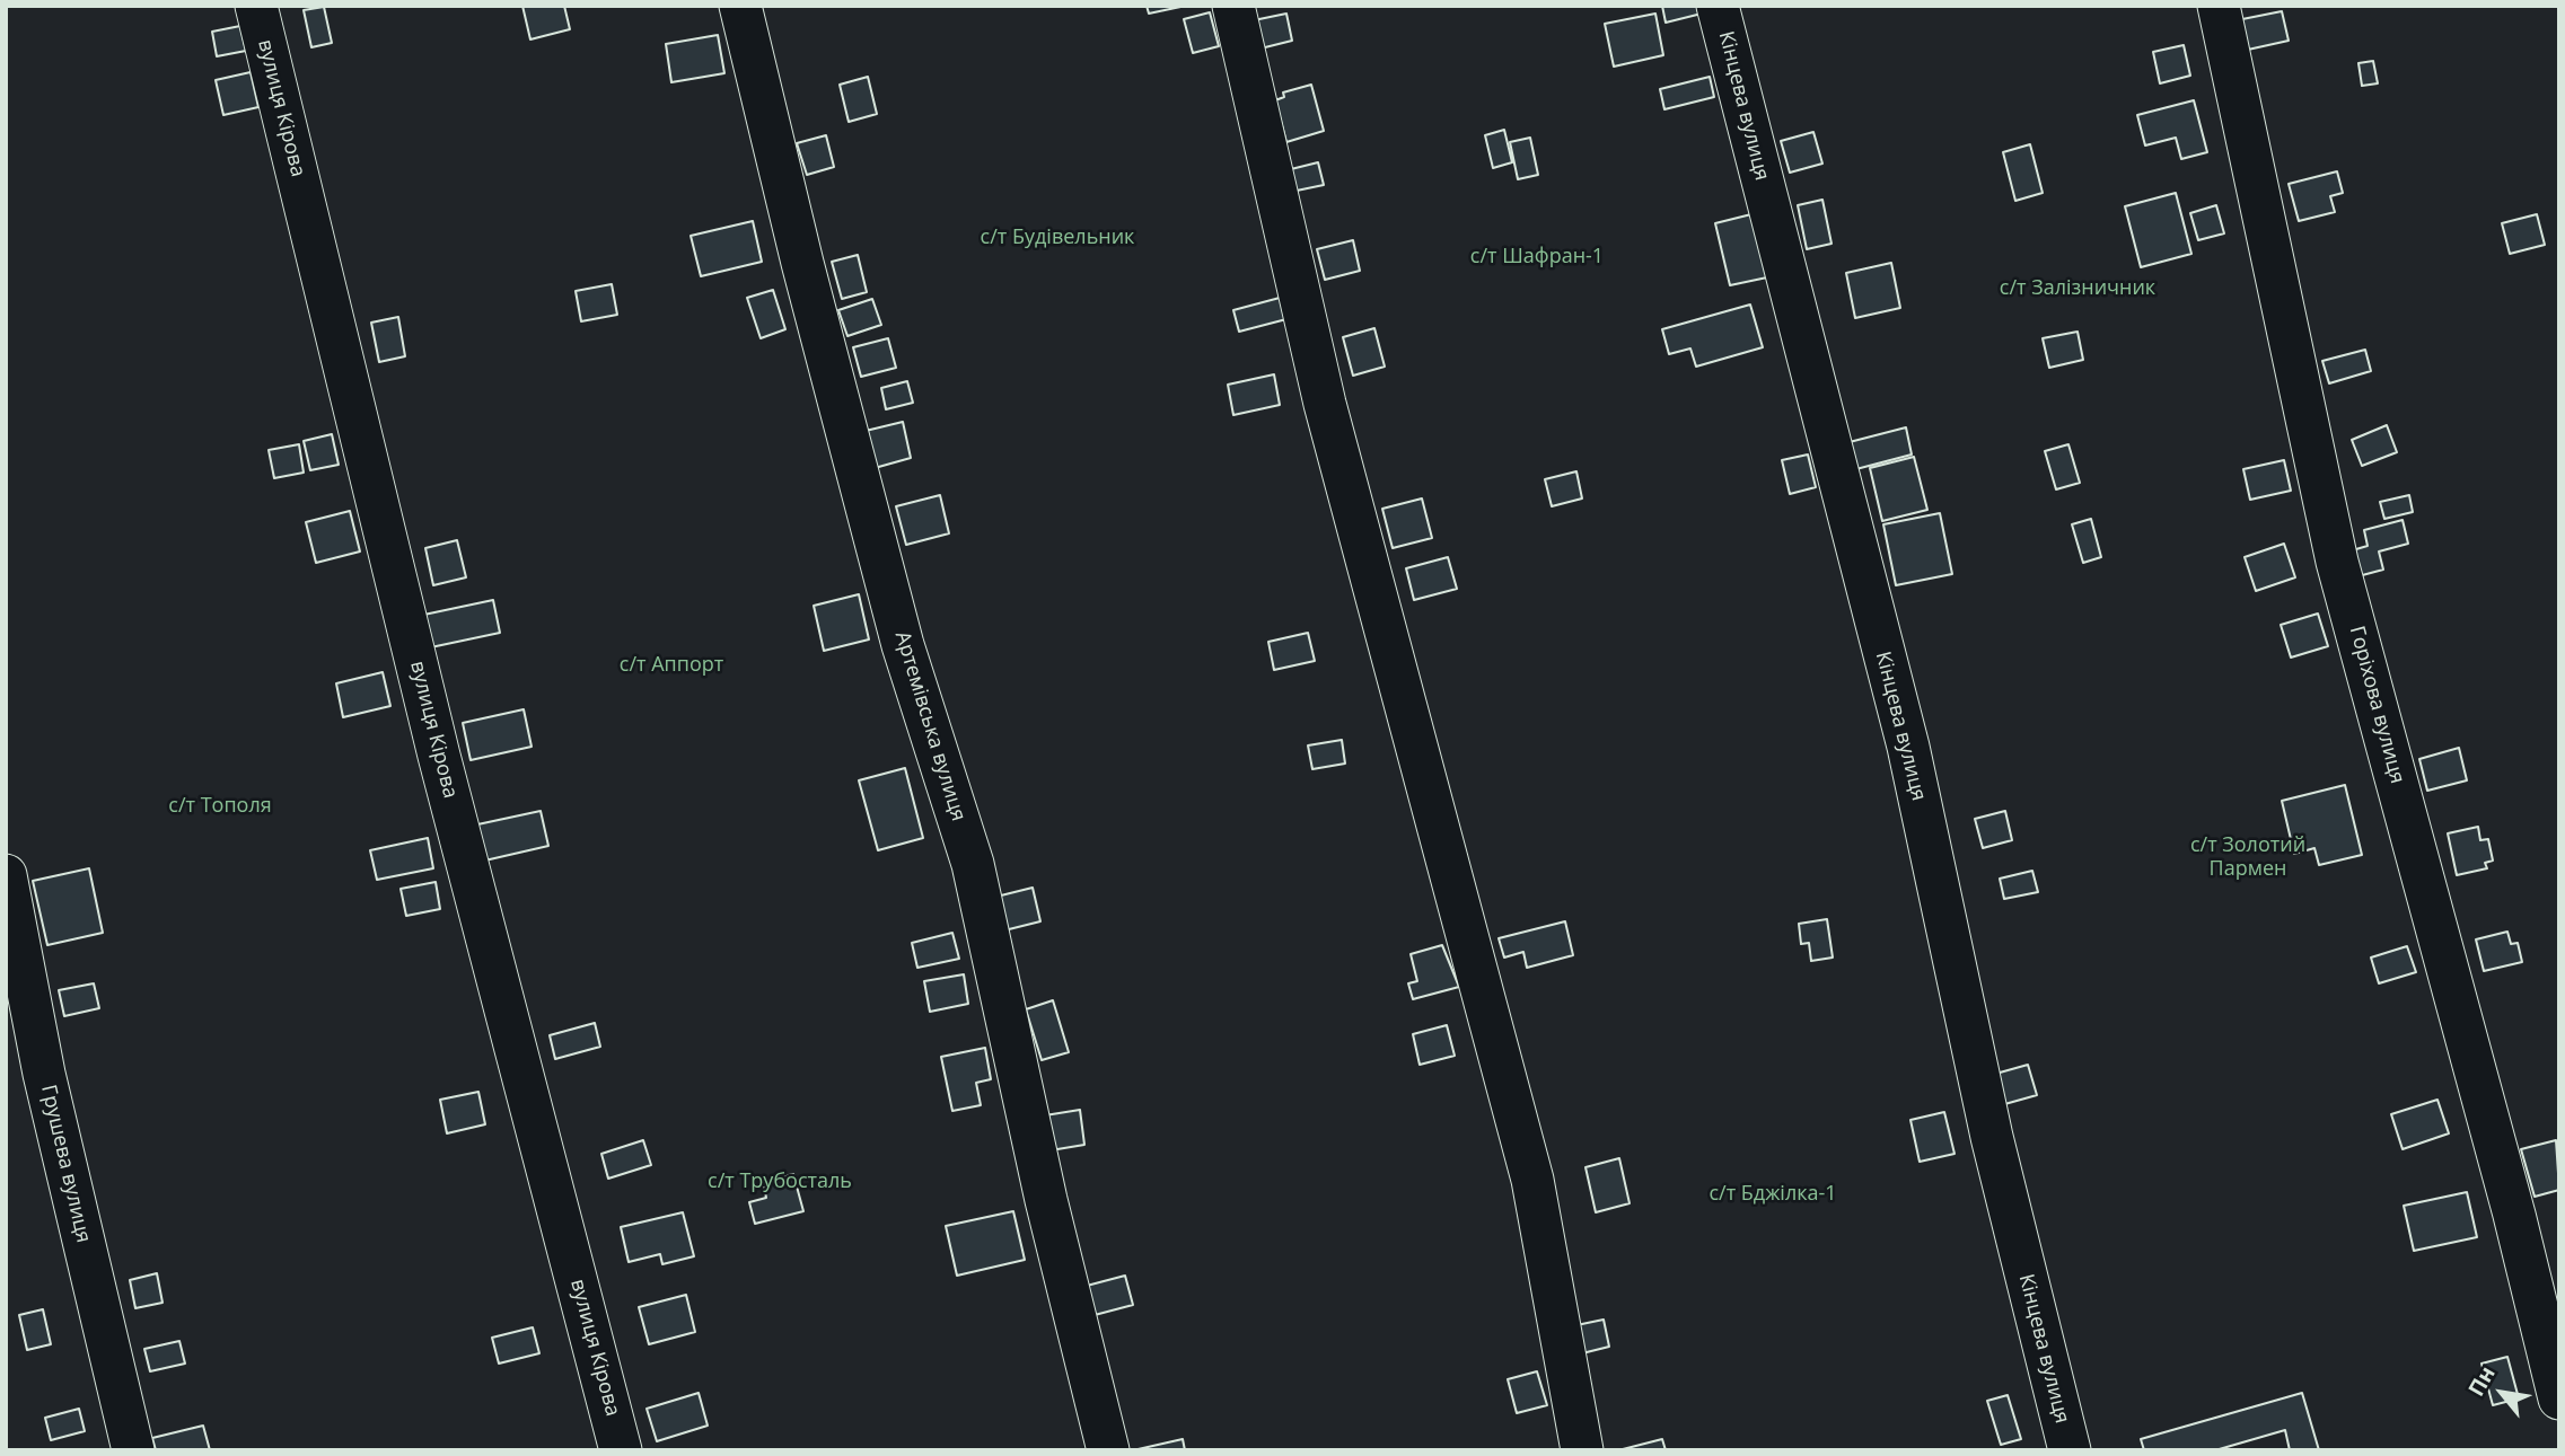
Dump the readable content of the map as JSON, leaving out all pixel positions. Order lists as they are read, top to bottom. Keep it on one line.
{"streets":{"street":["Кінцева вулиця","вулиця Кірова","Горіхова вулиця","Артемівська вулиця","Грушева вулиця"]},"parks":["с/т Будівельник","с/т Шафран-1","с/т Залізничник","с/т Аппорт","с/т Тополя","с/т Золотий Пармен","с/т Трубосталь","с/т Бджілка-1"],"north":"top left"}
